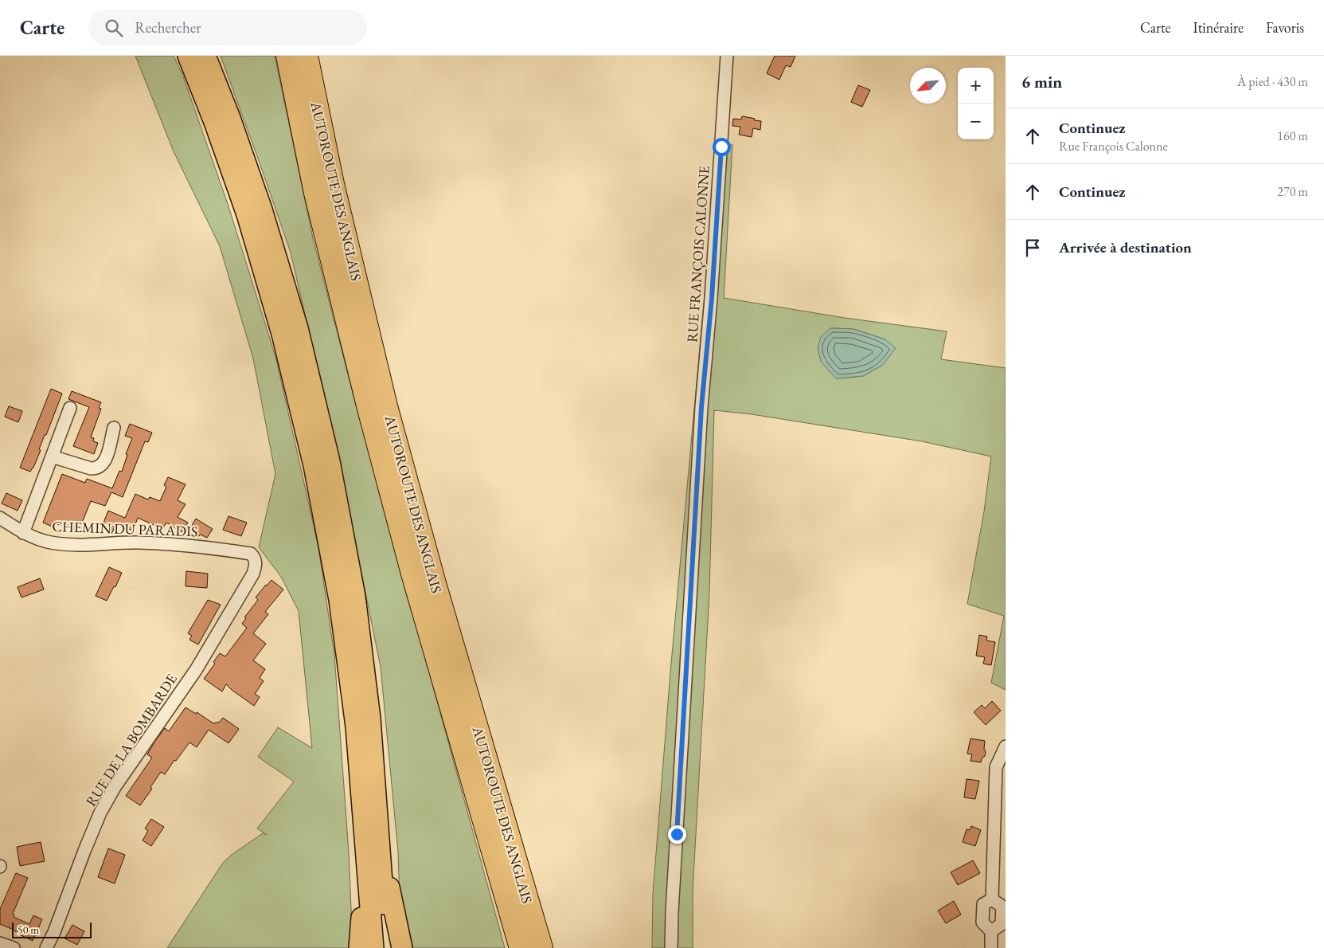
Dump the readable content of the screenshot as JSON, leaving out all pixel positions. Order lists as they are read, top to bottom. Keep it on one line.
{"streets":{"highway":["AUTOROUTE DES ANGLAIS"],"street":["RUE FRANÇOIS CALONNE","CHEMIN DU PARADIS","RUE DE LA BOMBARDE"]},"crossings":[["CHEMIN DU PARADIS","RUE DE LA BOMBARDE"]],"scale_bar":"50 m","north":"bottom left","page":{"header":"Carte","search":"Rechercher","nav":["Carte","Itinéraire","Favoris"],"heading":["6 min","À pied · 430 m"],"map_buttons":["+","−"],"list":[["Continuez","Rue François Calonne","160 m"],["Continuez","270 m"],"Arrivée à destination"],"scale":"50 m"}}
